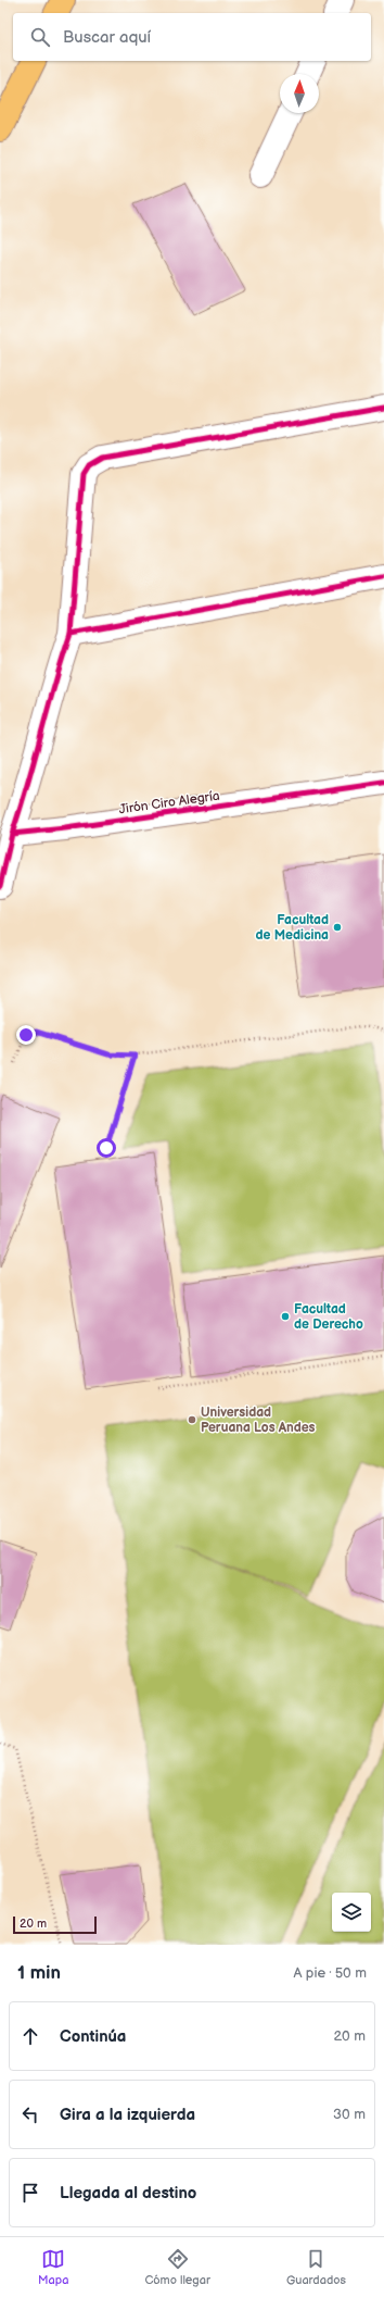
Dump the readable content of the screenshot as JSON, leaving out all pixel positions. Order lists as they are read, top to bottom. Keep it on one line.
{"streets":{"street":["Jirón Ciro Alegría"]},"places":["Facultad de Medicina","Facultad de Derecho","Universidad Peruana Los Andes"],"scale_bar":"20 m","north":"top","page":{"search":"Buscar aquí","scale":"20 m","heading":["1 min","A pie · 50 m"],"list":[["Continúa","20 m"],["Gira a la izquierda","30 m"],"Llegada al destino"],"nav":["Mapa","Cómo llegar","Guardados"]}}
